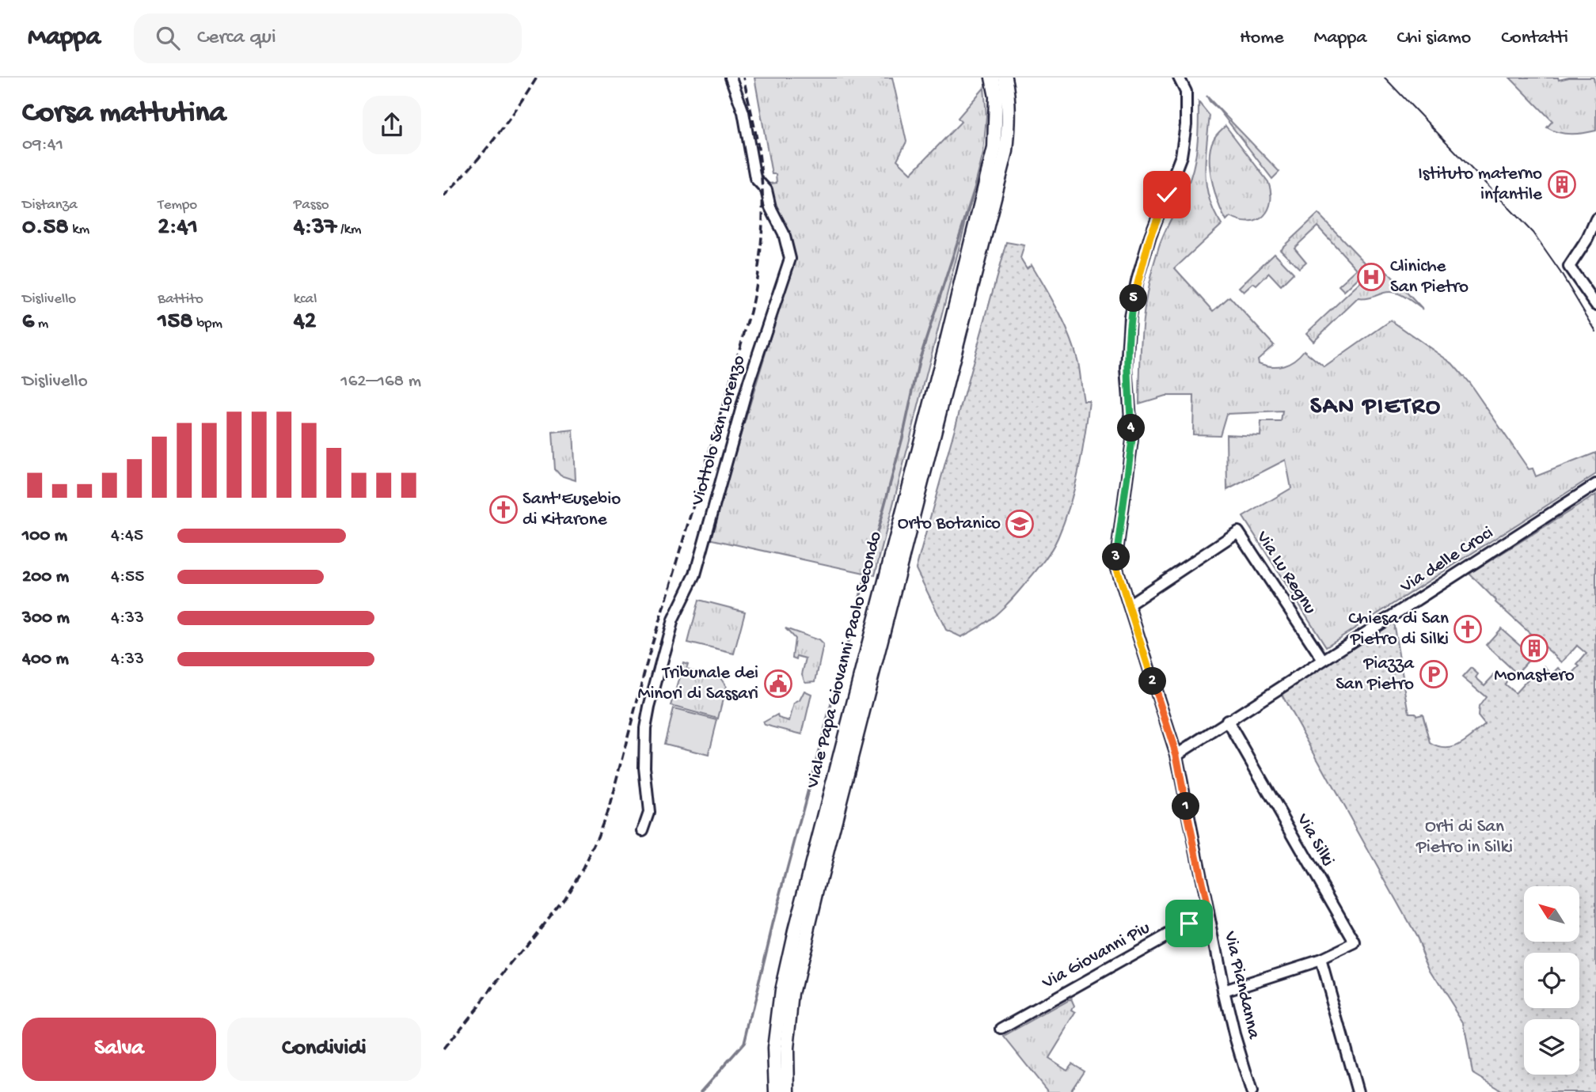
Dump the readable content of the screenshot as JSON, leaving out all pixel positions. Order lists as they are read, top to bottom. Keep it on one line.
{"streets":{"main road":["Viale Papa Giovanni Paolo Secondo"],"street":["Viottolo San Lorenzo","Via delle Croci","Via Lu Regnu","Via Silki","Via Giovanni Piu","Via Piandanna"]},"crossings":[["Via delle Croci","Via Lu Regnu"],["Via delle Croci","Via Silki"],["Via delle Croci","Via Piandanna"],["Via Lu Regnu","Via Piandanna"],["Via Silki","Via Piandanna"],["Via Giovanni Piu","Via Piandanna"]],"districts":["SAN PIETRO"],"parks":["Orti di San Pietro in Silki"],"places":{"building":["Istituto materno infantile","Monastero"],"hospital":["Cliniche San Pietro"],"church":["Sant'Eusebio di Kitarone","Chiesa di San Pietro di Silki"],"school or university":["Orto Botanico"],"parking":["Piazza San Pietro"],"public building":["Tribunale dei Minori di Sassari"]},"north":"top left","page":{"header":"Mappa","search":"Cerca qui","nav":["Home","Mappa","Chi siamo","Contatti"],"heading":["Corsa mattutina","09:41"],"stats":[["Distanza","0.58 km"],["Tempo","2:41"],["Passo","4:37 /km"],["Dislivello","6 m"],["Battito","158 bpm"],["kcal","42"]],"pins":["5","4","3","2","1"],"chart":["Dislivello","162–168 m"],"list":[{"name":"100 m","note":"4:45"},{"name":"200 m","note":"4:55"},{"name":"300 m","note":"4:33"},{"name":"400 m","note":"4:33"}],"buttons":["Salva","Condividi"]}}
